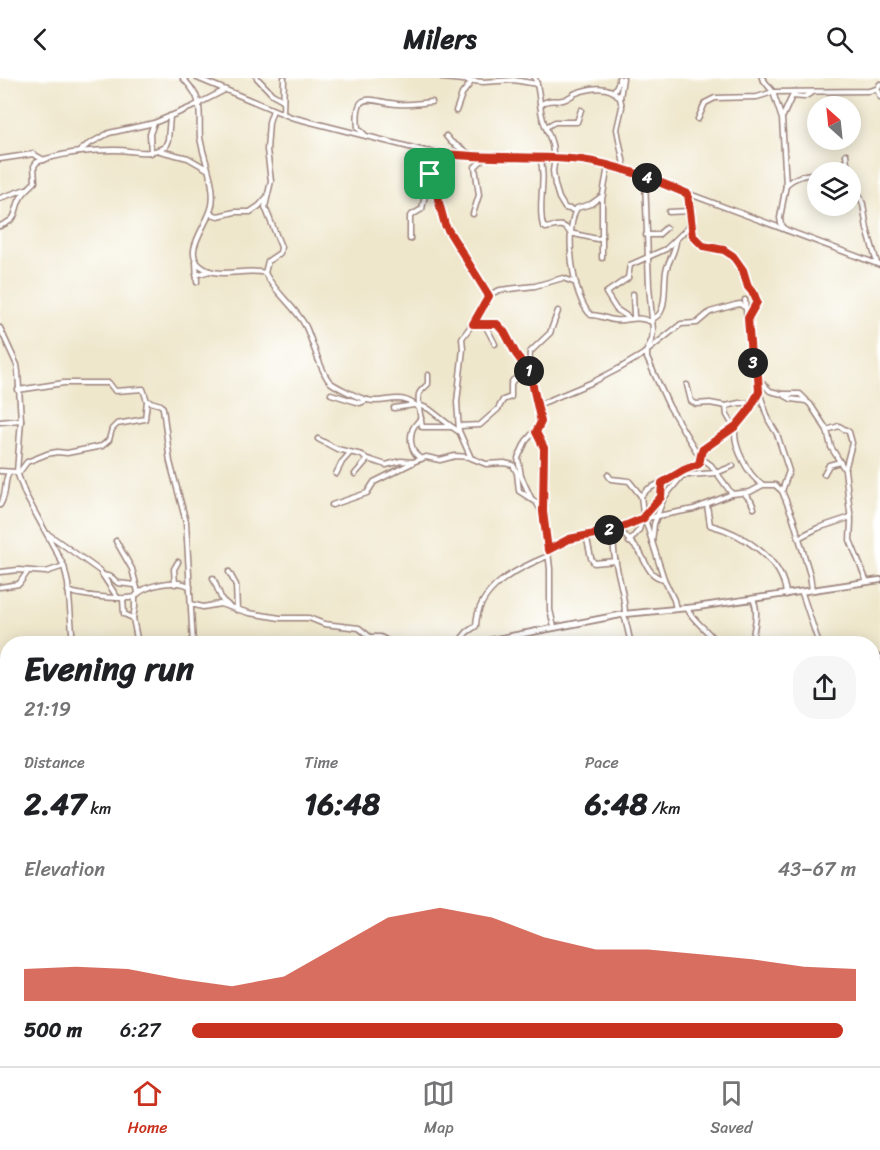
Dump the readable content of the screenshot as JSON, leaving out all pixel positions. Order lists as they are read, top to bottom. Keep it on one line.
{"north":"top left","page":{"header":"Milers","pins":["4","3","1","2"],"heading":["Evening run","21:19"],"stats":[["Distance","2.47 km"],["Time","16:48"],["Pace","6:48 /km"]],"chart":["Elevation","43–67 m"],"list":[{"name":"500 m","note":"6:27"}],"tabs":["Home","Map","Saved"]}}
